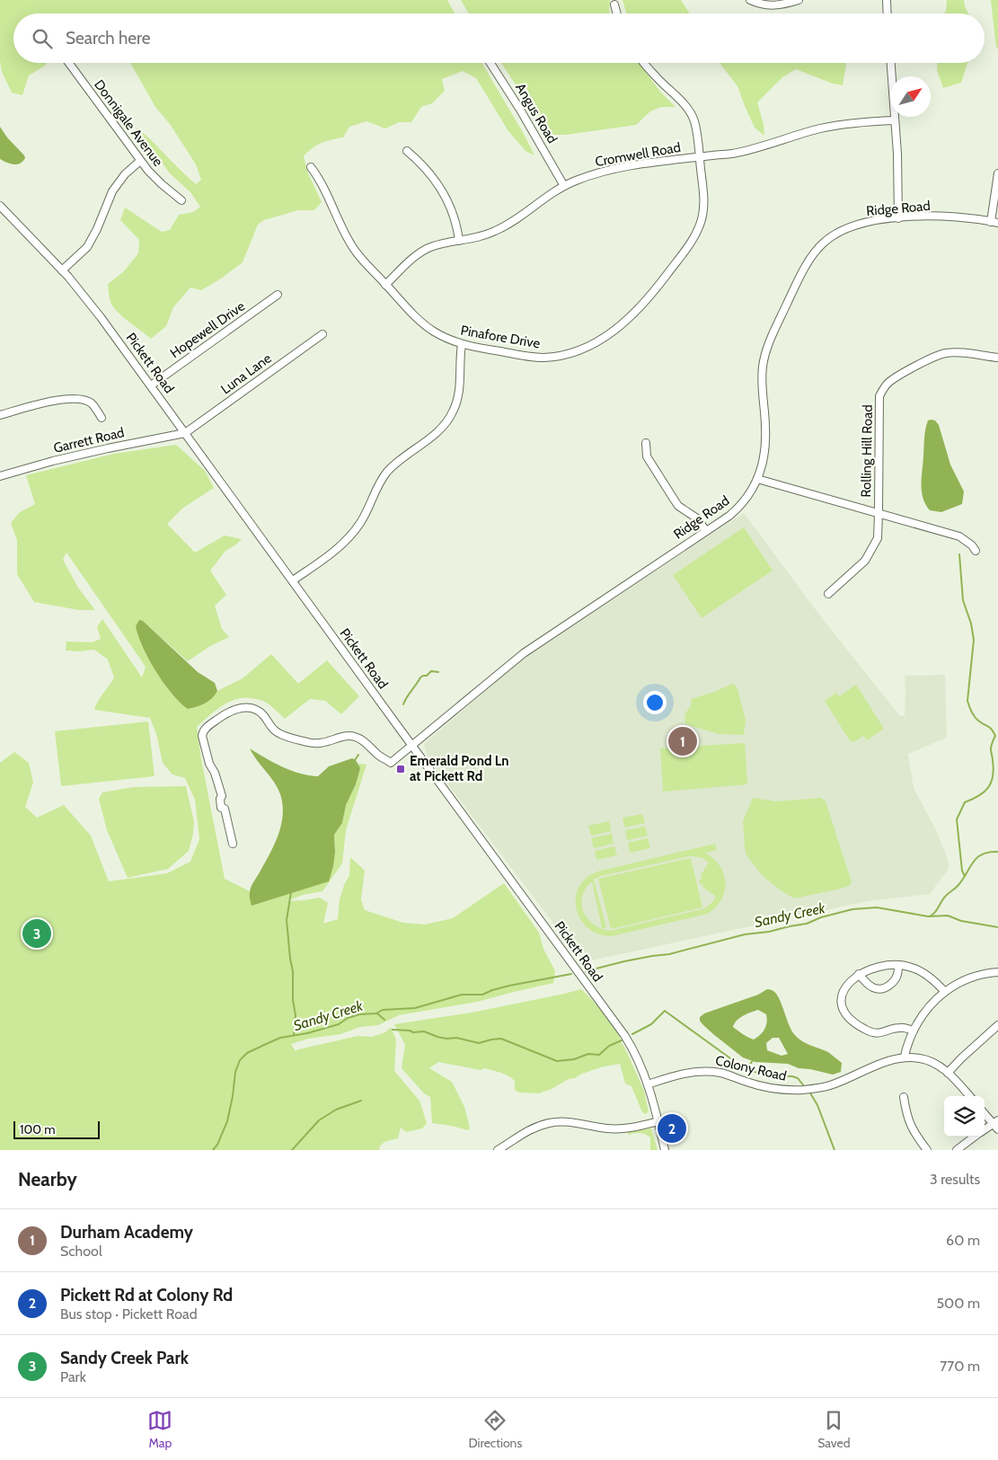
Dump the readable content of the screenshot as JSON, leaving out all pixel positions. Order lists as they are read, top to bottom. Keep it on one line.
{"streets":{"street":["Angus Road","Donnigale Avenue","Cromwell Road","Ridge Road","Hopewell Drive","Pinafore Drive","Pickett Road","Luna Lane","Garrett Road","Rolling Hill Road","Colony Road"]},"crossings":[["Angus Road","Cromwell Road"],["Cromwell Road","Pinafore Drive"],["Ridge Road","Pickett Road"],["Hopewell Drive","Pickett Road"],["Pickett Road","Luna Lane"],["Pickett Road","Garrett Road"],["Pickett Road","Colony Road"],["Luna Lane","Garrett Road"]],"water":["Sandy Creek"],"places":{"transit":["Emerald Pond Ln at Pickett Rd"]},"scale_bar":"100 m","north":"top right","page":{"search":"Search here","pins":["1","3","2"],"scale":"100 m","heading":["Nearby","3 results"],"list":[{"mark":"1","name":"Durham Academy","note":"School","value":"60 m"},{"mark":"2","name":"Pickett Rd at Colony Rd","note":"Bus stop · Pickett Road","value":"500 m"},{"mark":"3","name":"Sandy Creek Park","note":"Park","value":"770 m"}],"nav":["Map","Directions","Saved"]}}
